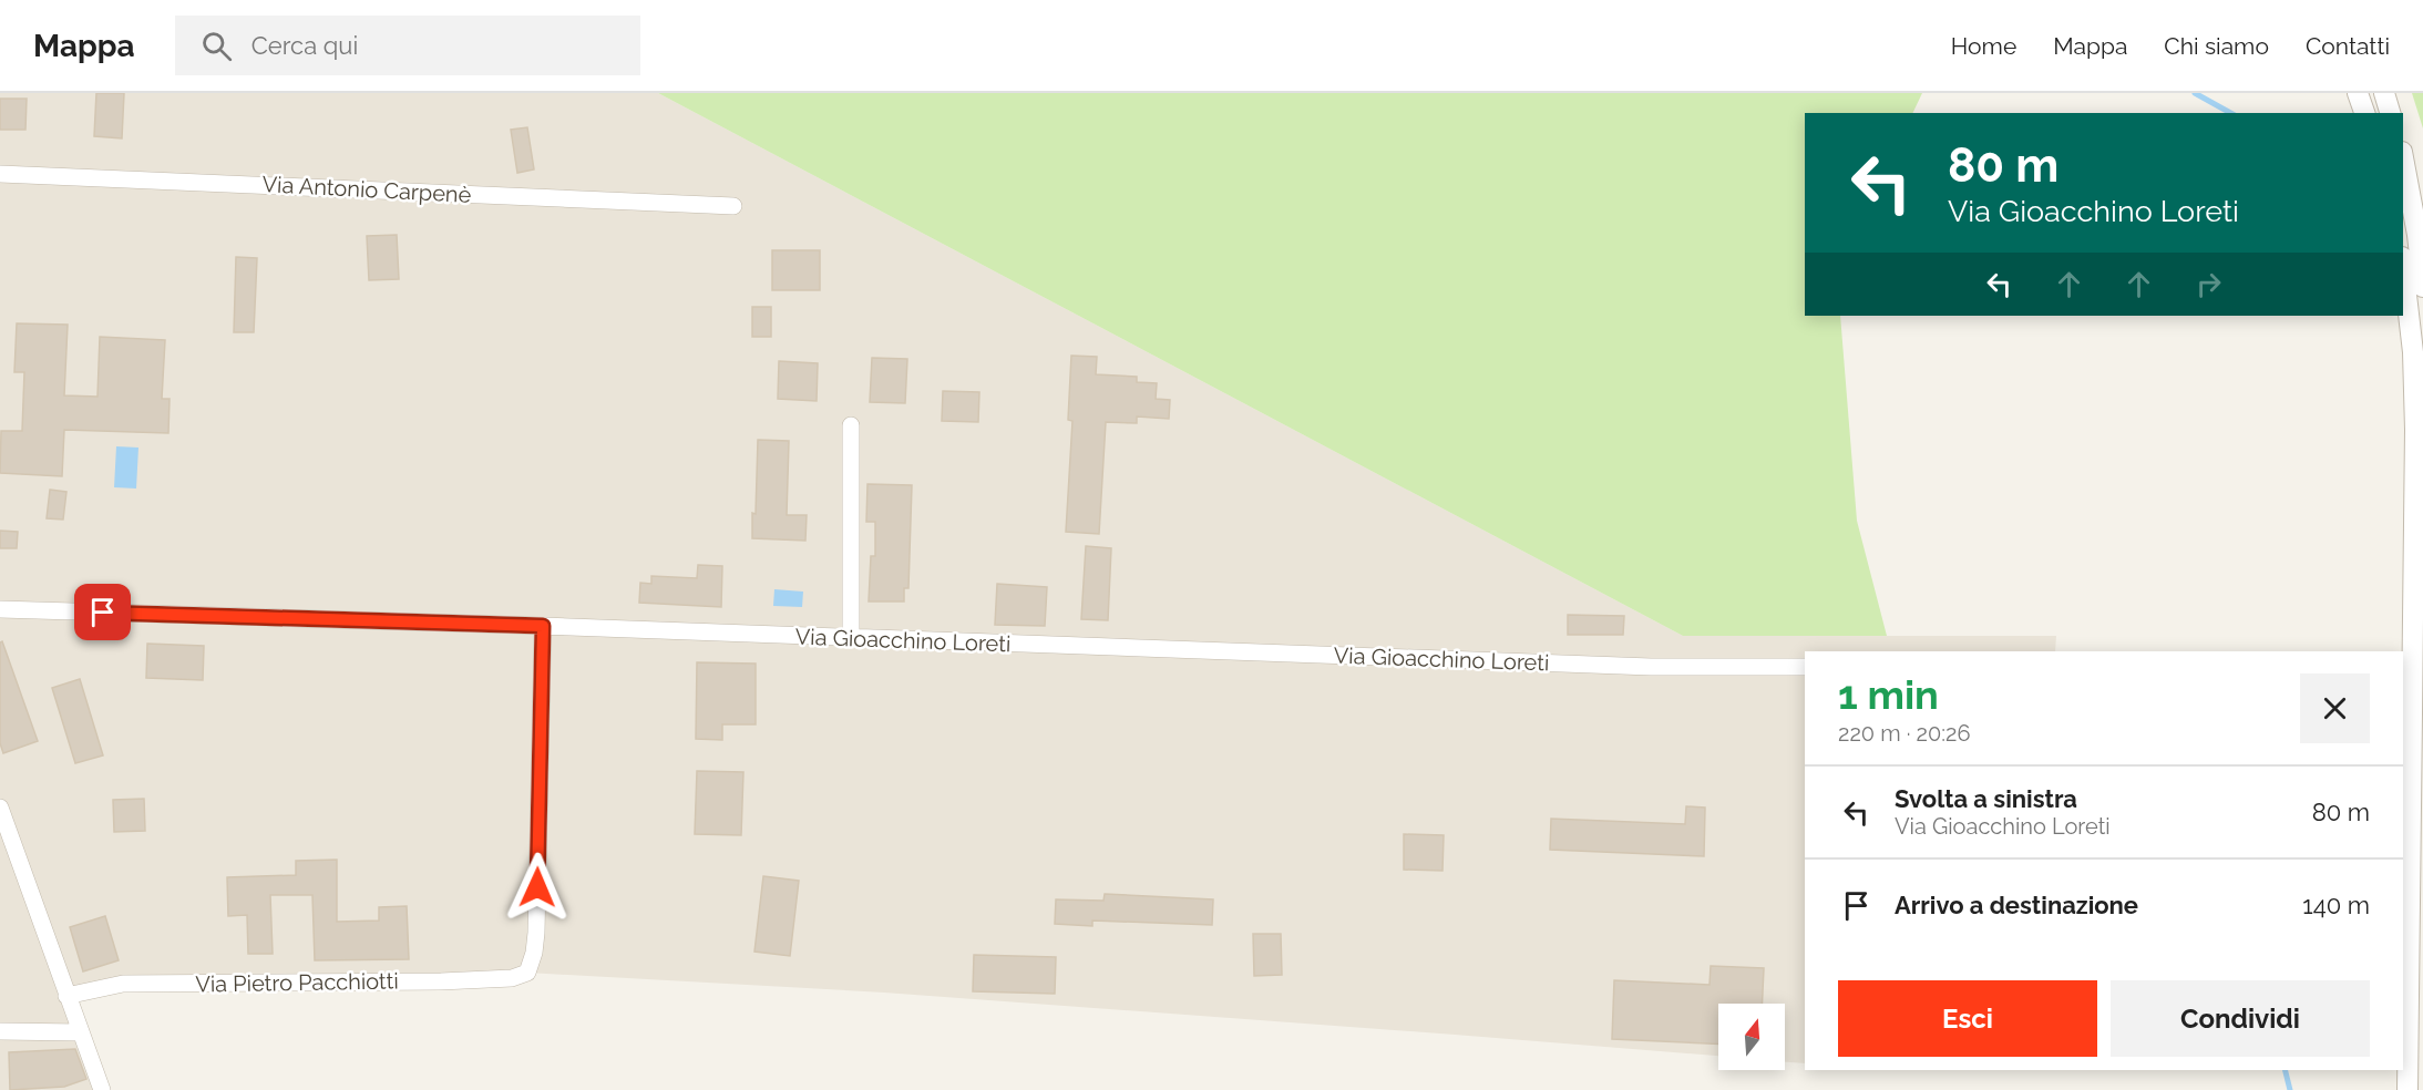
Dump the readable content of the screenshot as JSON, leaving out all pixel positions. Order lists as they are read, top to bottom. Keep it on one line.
{"streets":{"street":["Via Antonio Carpenè","Via Gioacchino Loreti","Via Pietro Pacchiotti"]},"crossings":[["Via Gioacchino Loreti","Via Pietro Pacchiotti"]],"north":"top","page":{"header":"Mappa","search":"Cerca qui","nav":["Home","Mappa","Chi siamo","Contatti"],"turn":["80 m","Via Gioacchino Loreti"],"heading":["1 min","220 m · 20:26"],"list":[{"name":"Svolta a sinistra","note":"Via Gioacchino Loreti","value":"80 m"},{"name":"Arrivo a destinazione","value":"140 m"}],"buttons":["Esci","Condividi"]}}
